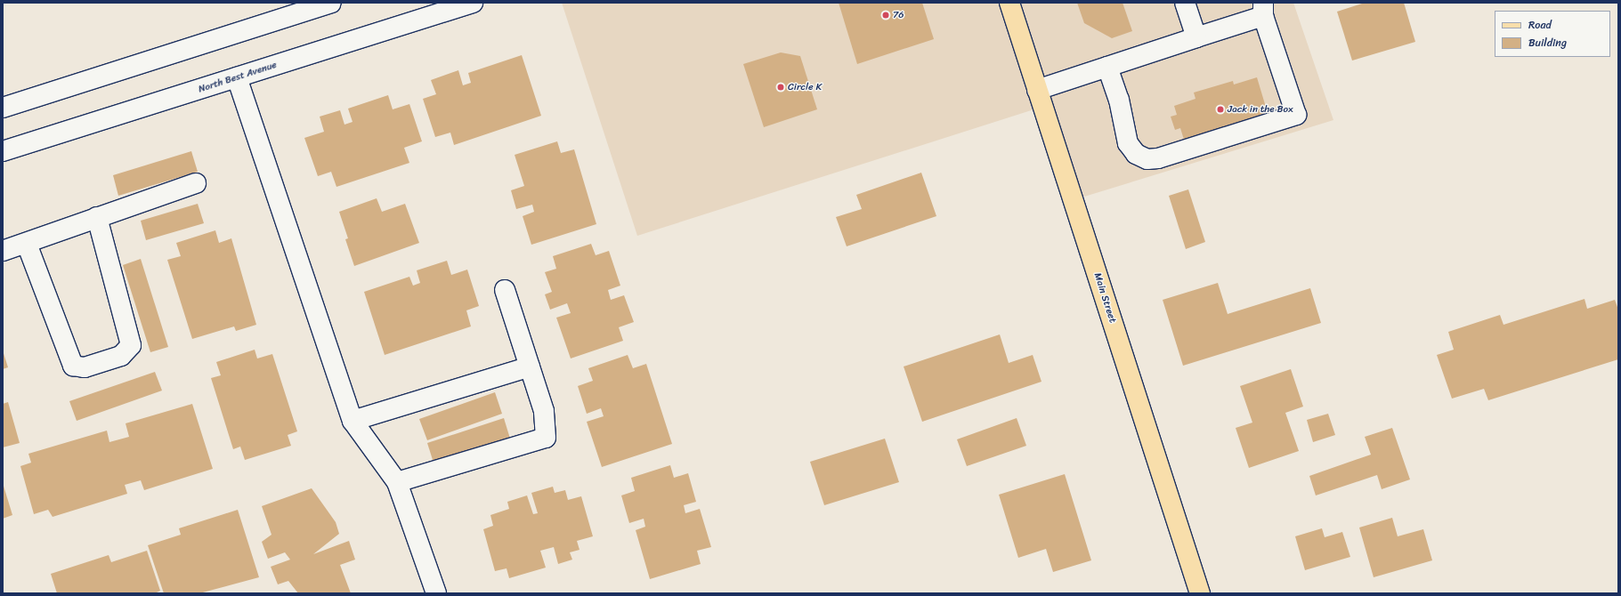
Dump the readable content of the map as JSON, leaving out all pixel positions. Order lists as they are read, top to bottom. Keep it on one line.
{"streets":{"main road":["Main Street"],"street":["North Best Avenue"]},"places":["76","Circle K","Jack in the Box"],"legend":["Road","Building"]}
